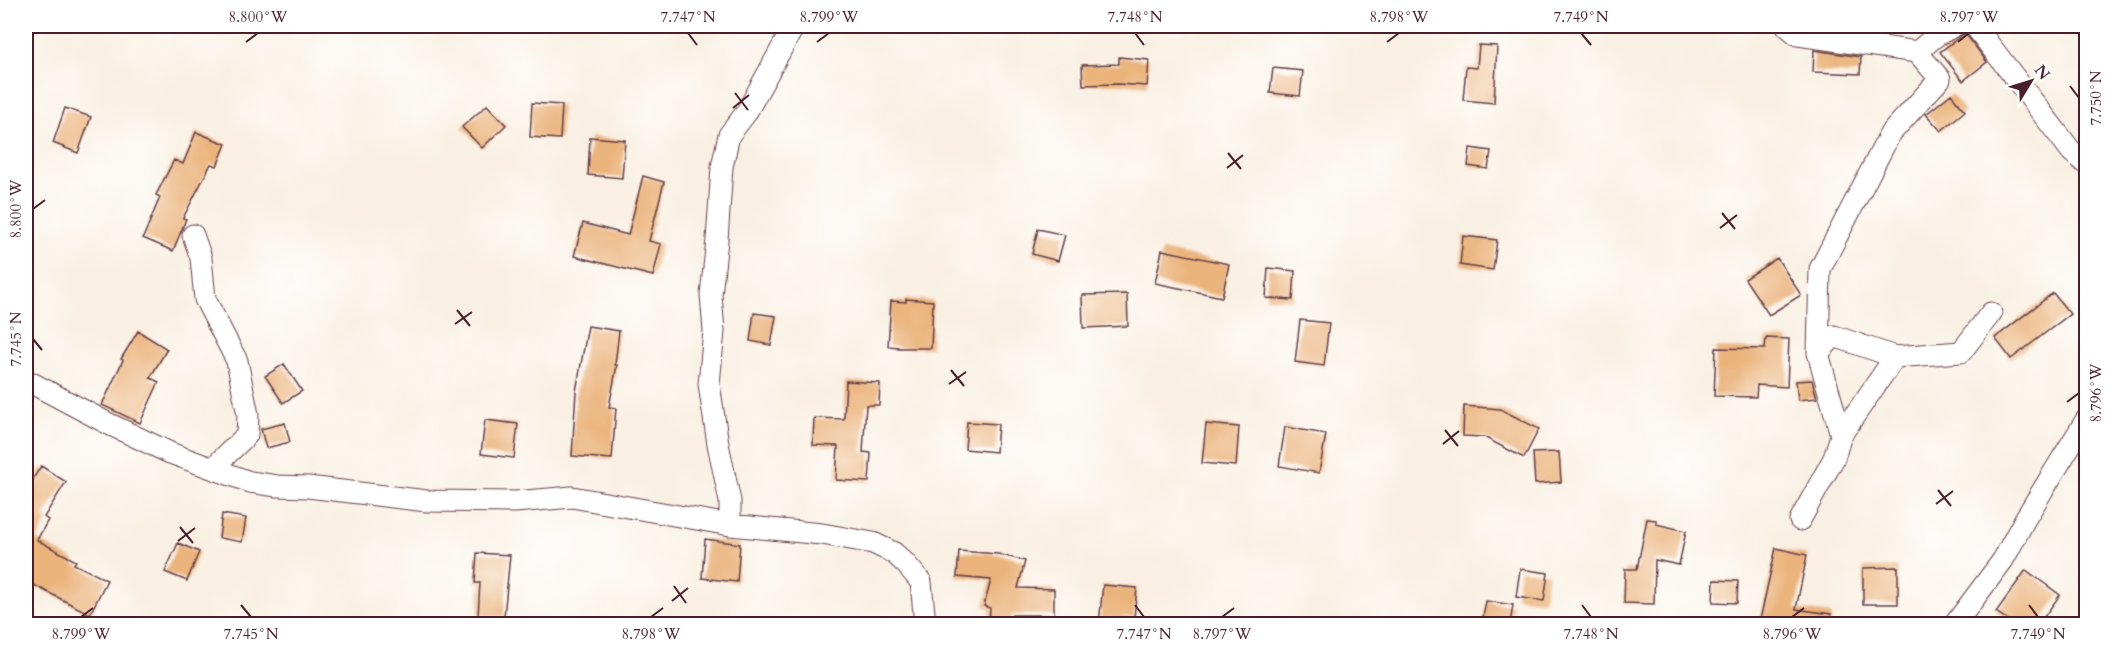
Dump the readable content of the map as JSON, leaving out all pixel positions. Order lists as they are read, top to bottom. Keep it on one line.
{"north":"top right","coordinates":["8.800°W","7.747°N","8.799°W","7.748°N","8.798°W","7.749°N","8.797°W","7.750°N","7.745°N","8.796°W"]}
